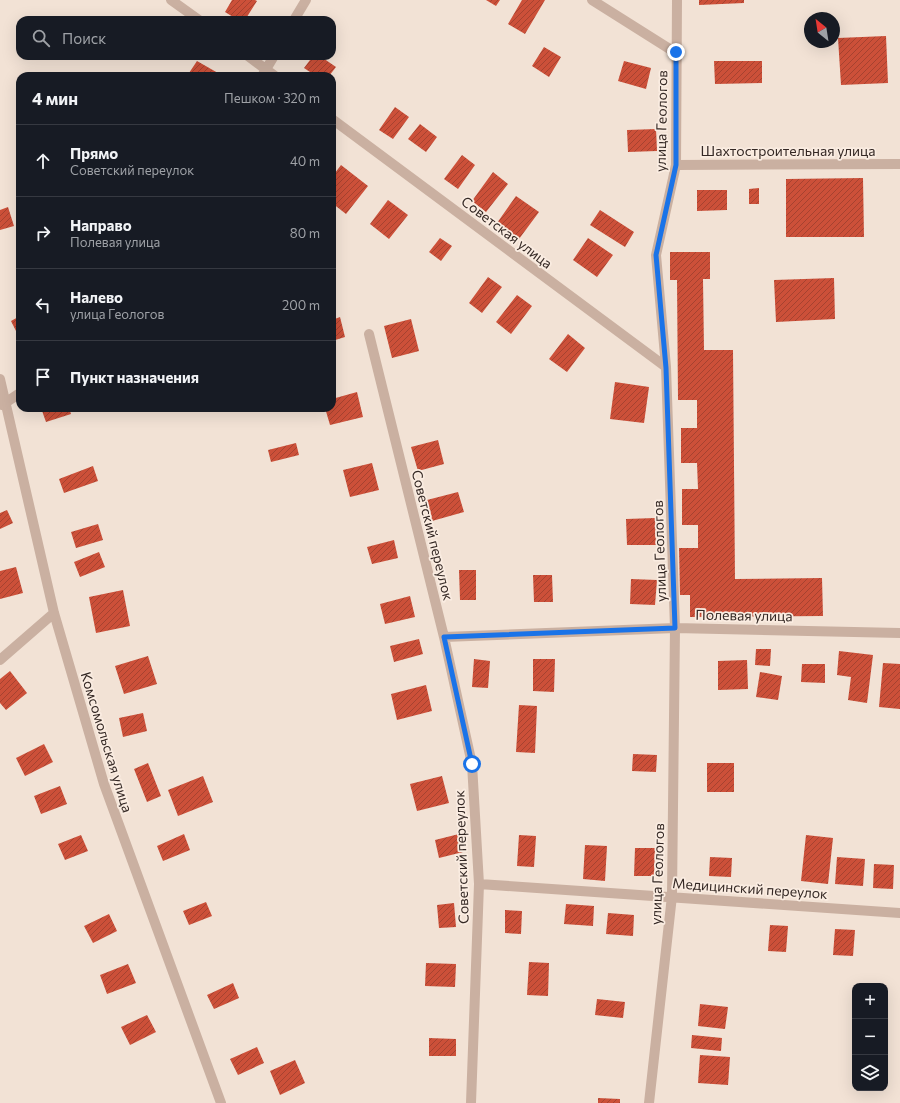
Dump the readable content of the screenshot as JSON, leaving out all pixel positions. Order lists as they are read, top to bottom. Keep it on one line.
{"streets":{"street":["улица Геологов","Шахтостроительная улица","Советская улица","Советский переулок","Полевая улица","Комсомольская улица","Медицинский переулок"]},"crossings":[["улица Геологов","Шахтостроительная улица"],["улица Геологов","Советская улица"],["улица Геологов","Полевая улица"],["улица Геологов","Медицинский переулок"],["Советский переулок","Полевая улица"],["Советский переулок","Медицинский переулок"]],"north":"top left","page":{"search":"Поиск","heading":["4 мин","Пешком · 320 m"],"list":[["Прямо","Советский переулок","40 m"],["Направо","Полевая улица","80 m"],["Налево","улица Геологов","200 m"],"Пункт назначения"],"map_buttons":["+","−"]}}
